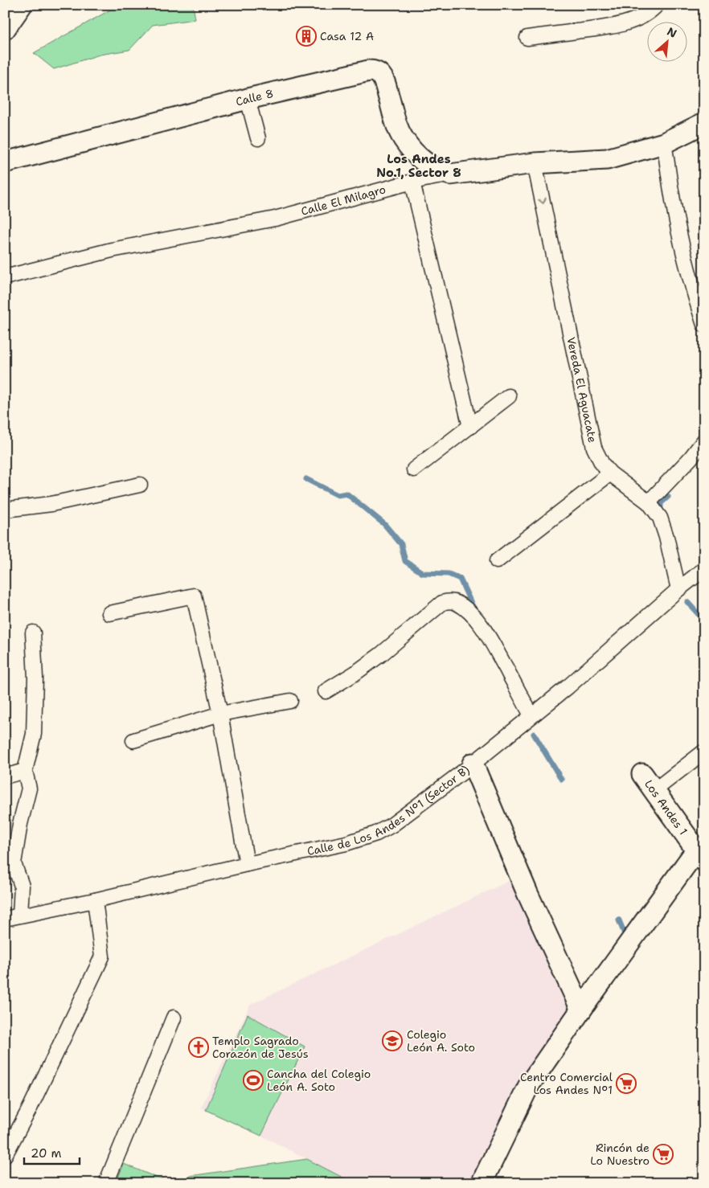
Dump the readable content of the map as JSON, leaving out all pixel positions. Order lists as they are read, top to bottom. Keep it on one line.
{"streets":{"street":["Calle 8","Calle El Milagro","Vereda El Aguacate","Los Andes 1","Calle de Los Andes N°1 (Sector B)"]},"crossings":[["Calle 8","Calle El Milagro"],["Calle El Milagro","Vereda El Aguacate"],["Vereda El Aguacate","Calle de Los Andes N°1 (Sector B)"]],"districts":["Los Andes No.1, Sector 8"],"places":{"building":["Casa 12 A"],"school or university":["Colegio León A. Soto"],"church":["Templo Sagrado Corazón de Jesús"],"sports":["Cancha del Colegio León A. Soto"],"supermarket":["Centro Comercial Los Andes N°1","Rincón de Lo Nuestro"]},"scale_bar":"20 m","north":"top right"}
